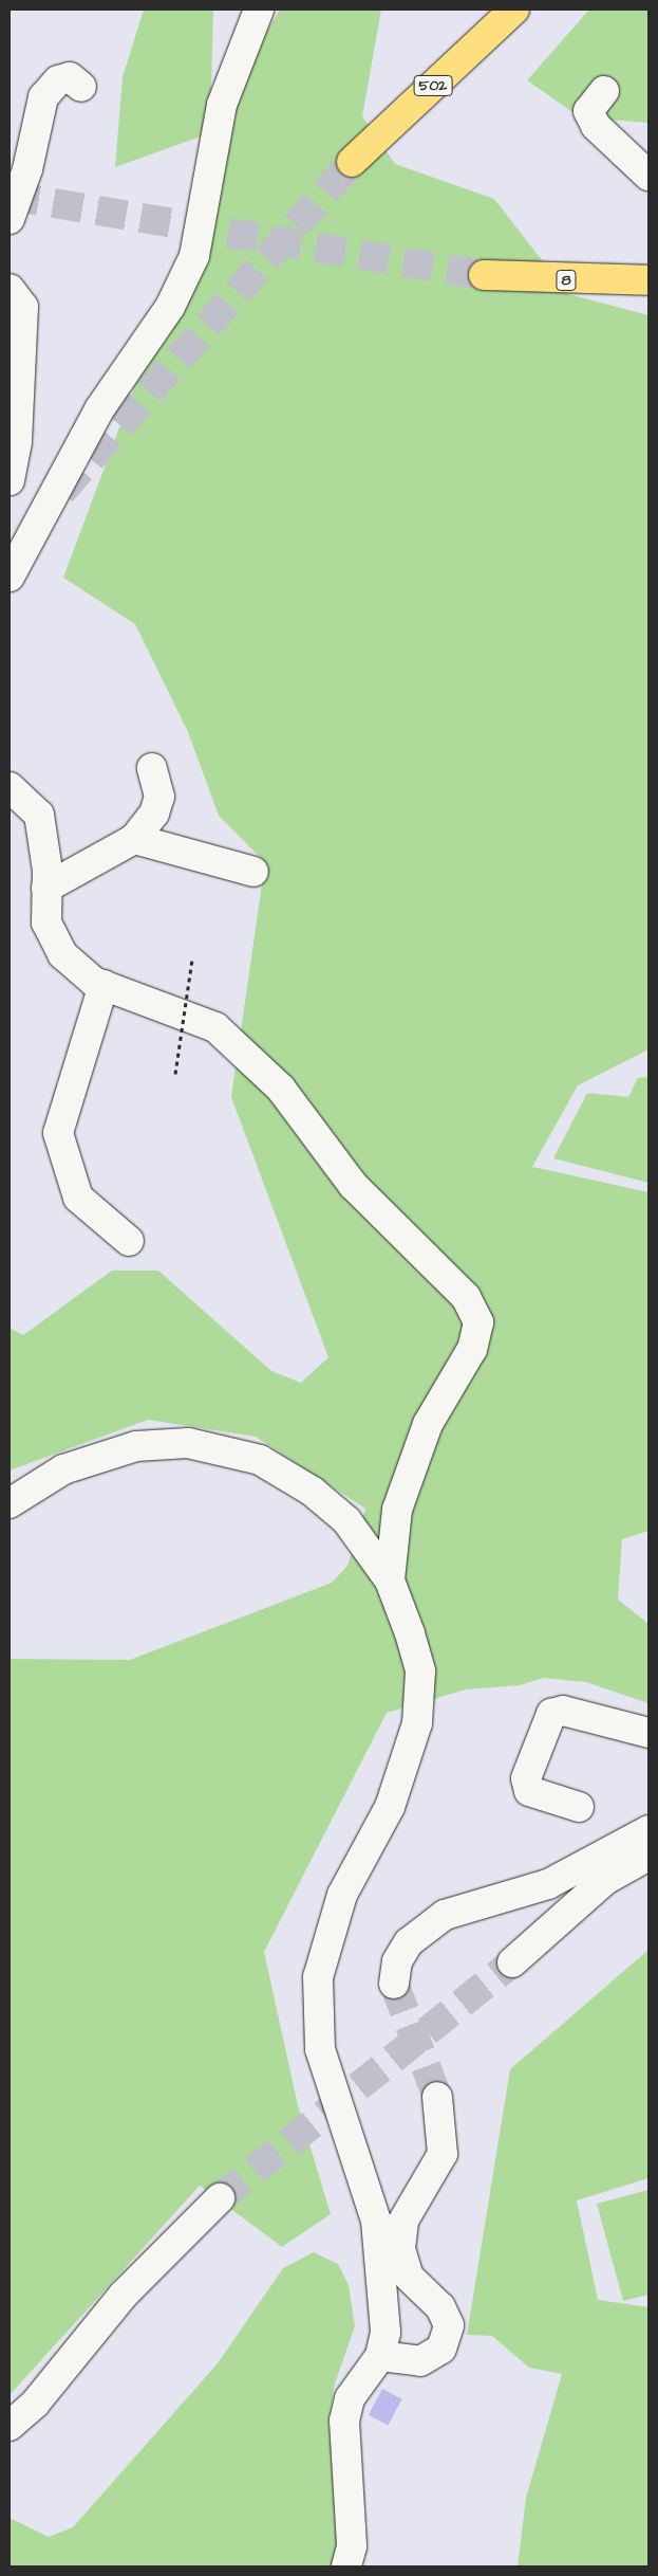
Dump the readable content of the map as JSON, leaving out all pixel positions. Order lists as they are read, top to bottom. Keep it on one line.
{"streets":{"main road":["502","8"]}}
